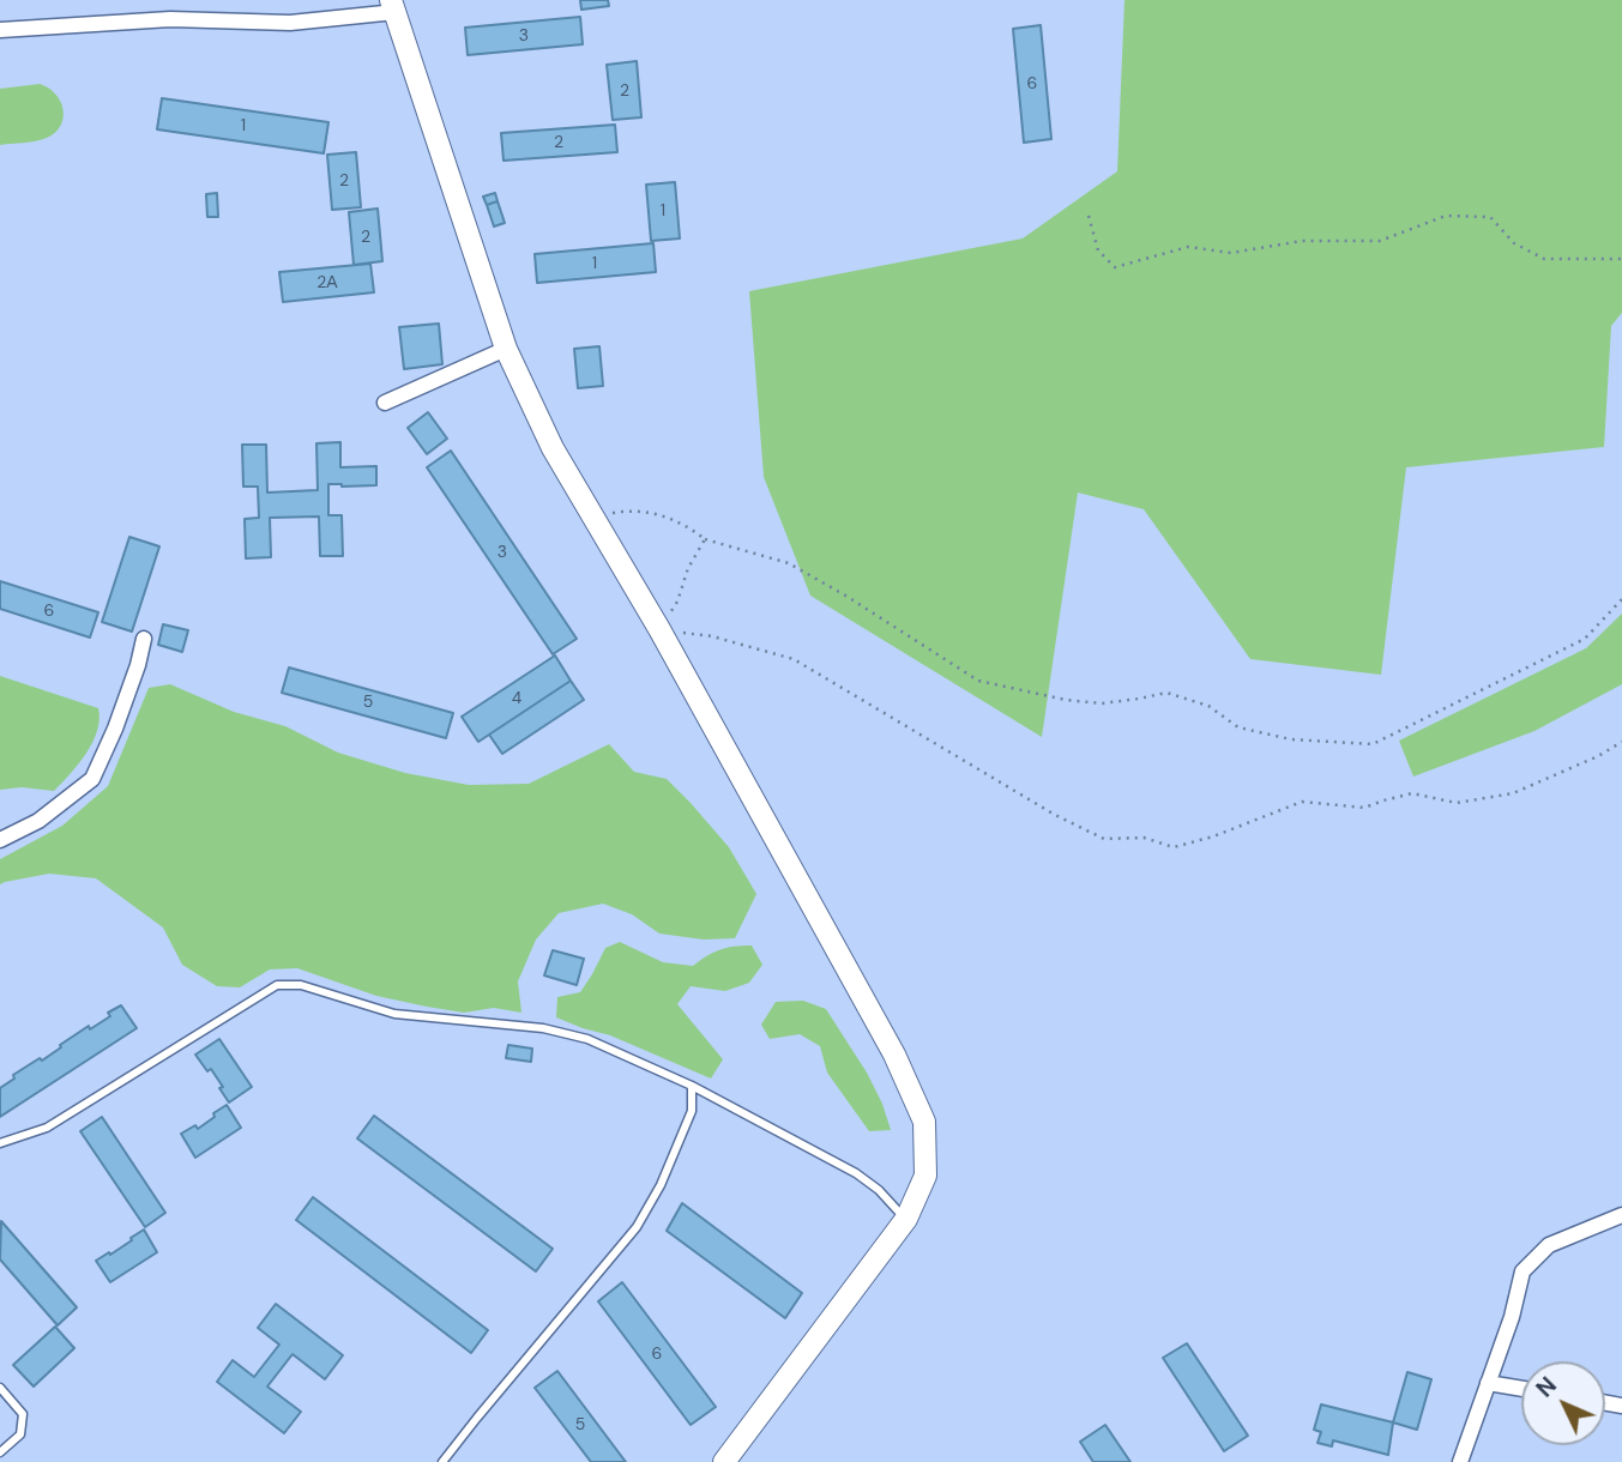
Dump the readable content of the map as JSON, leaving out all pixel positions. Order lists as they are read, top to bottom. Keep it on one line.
{"house_numbers":["3","6","2","1","2","2","1","2","1","2А","3","6","4","5","6","5"],"north":"top left"}
